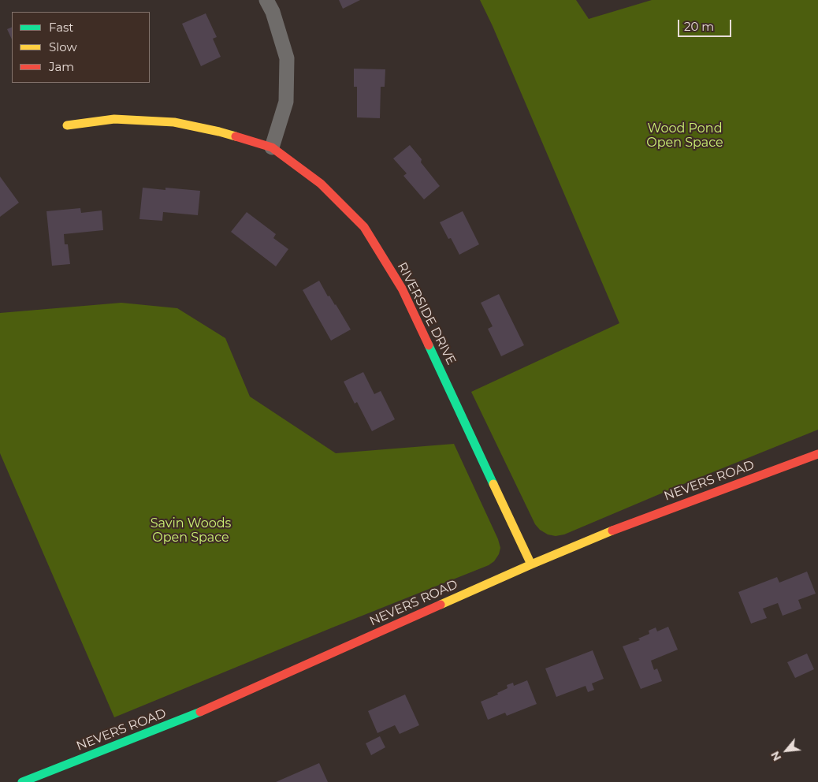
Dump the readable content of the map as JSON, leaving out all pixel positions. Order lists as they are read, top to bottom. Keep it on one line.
{"streets":{"street":["RIVERSIDE DRIVE","NEVERS ROAD"]},"crossings":[["RIVERSIDE DRIVE","NEVERS ROAD"]],"parks":["Wood Pond Open Space","Savin Woods Open Space"],"legend":["Fast","Slow","Jam"],"scale_bar":"20 m","north":"bottom left"}
